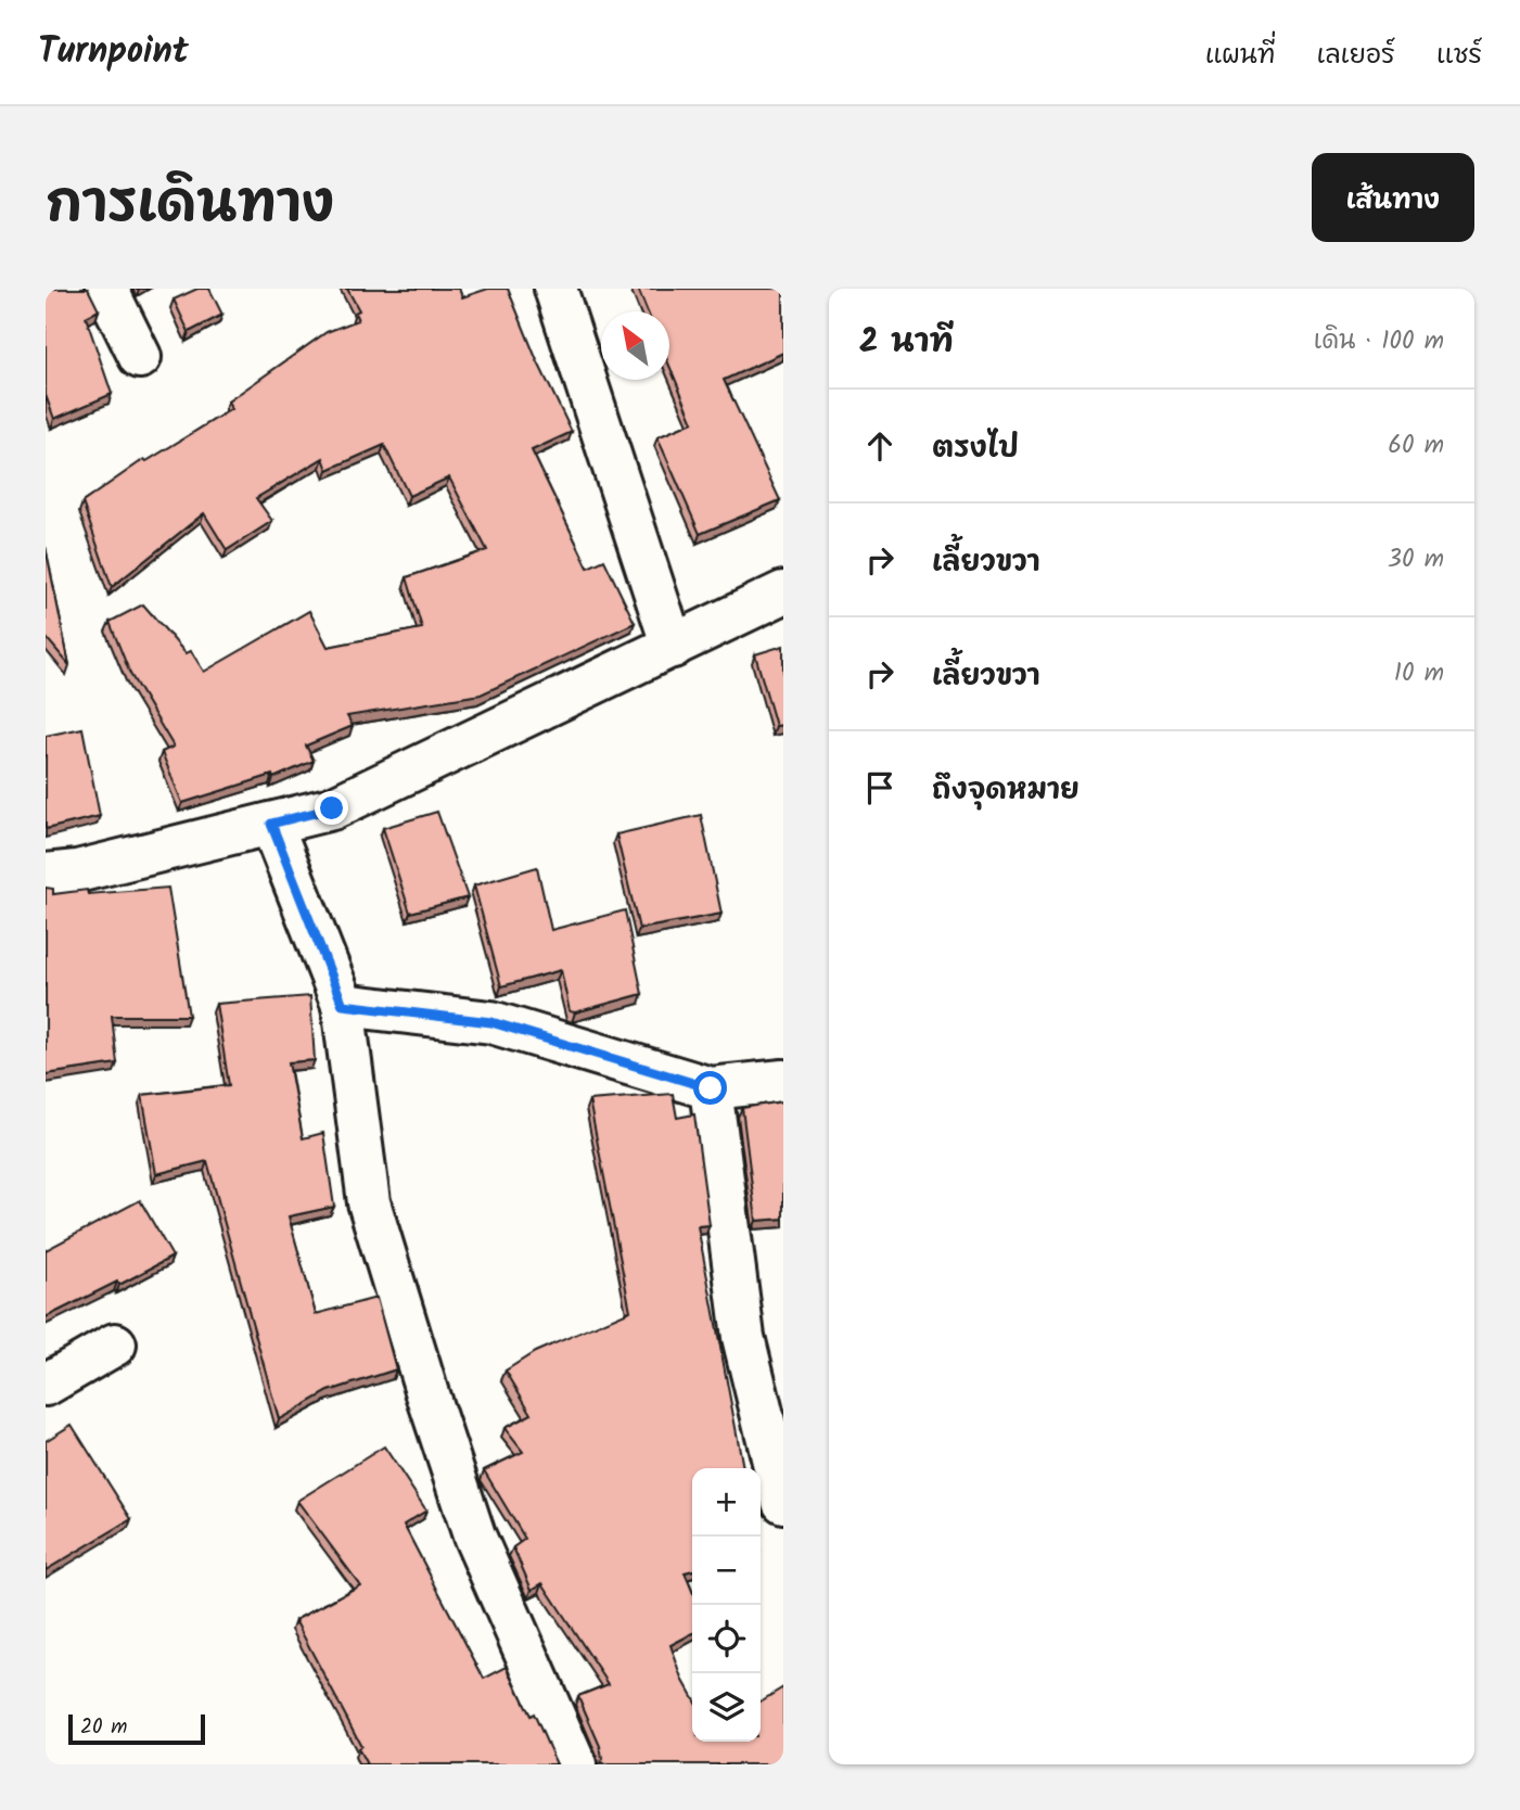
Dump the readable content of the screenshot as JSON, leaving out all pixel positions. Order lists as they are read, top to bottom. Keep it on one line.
{"scale_bar":"20 m","north":"top left","page":{"header":"Turnpoint","nav":["แผนที่","เลเยอร์","แชร์"],"title":"การเดินทาง","buttons":"เส้นทาง","heading":["2 นาที","เดิน · 100 m"],"list":[["ตรงไป","60 m"],["เลี้ยวขวา","30 m"],["เลี้ยวขวา","10 m"],"ถึงจุดหมาย"],"map_buttons":["+","−"],"scale":"20 m"}}
